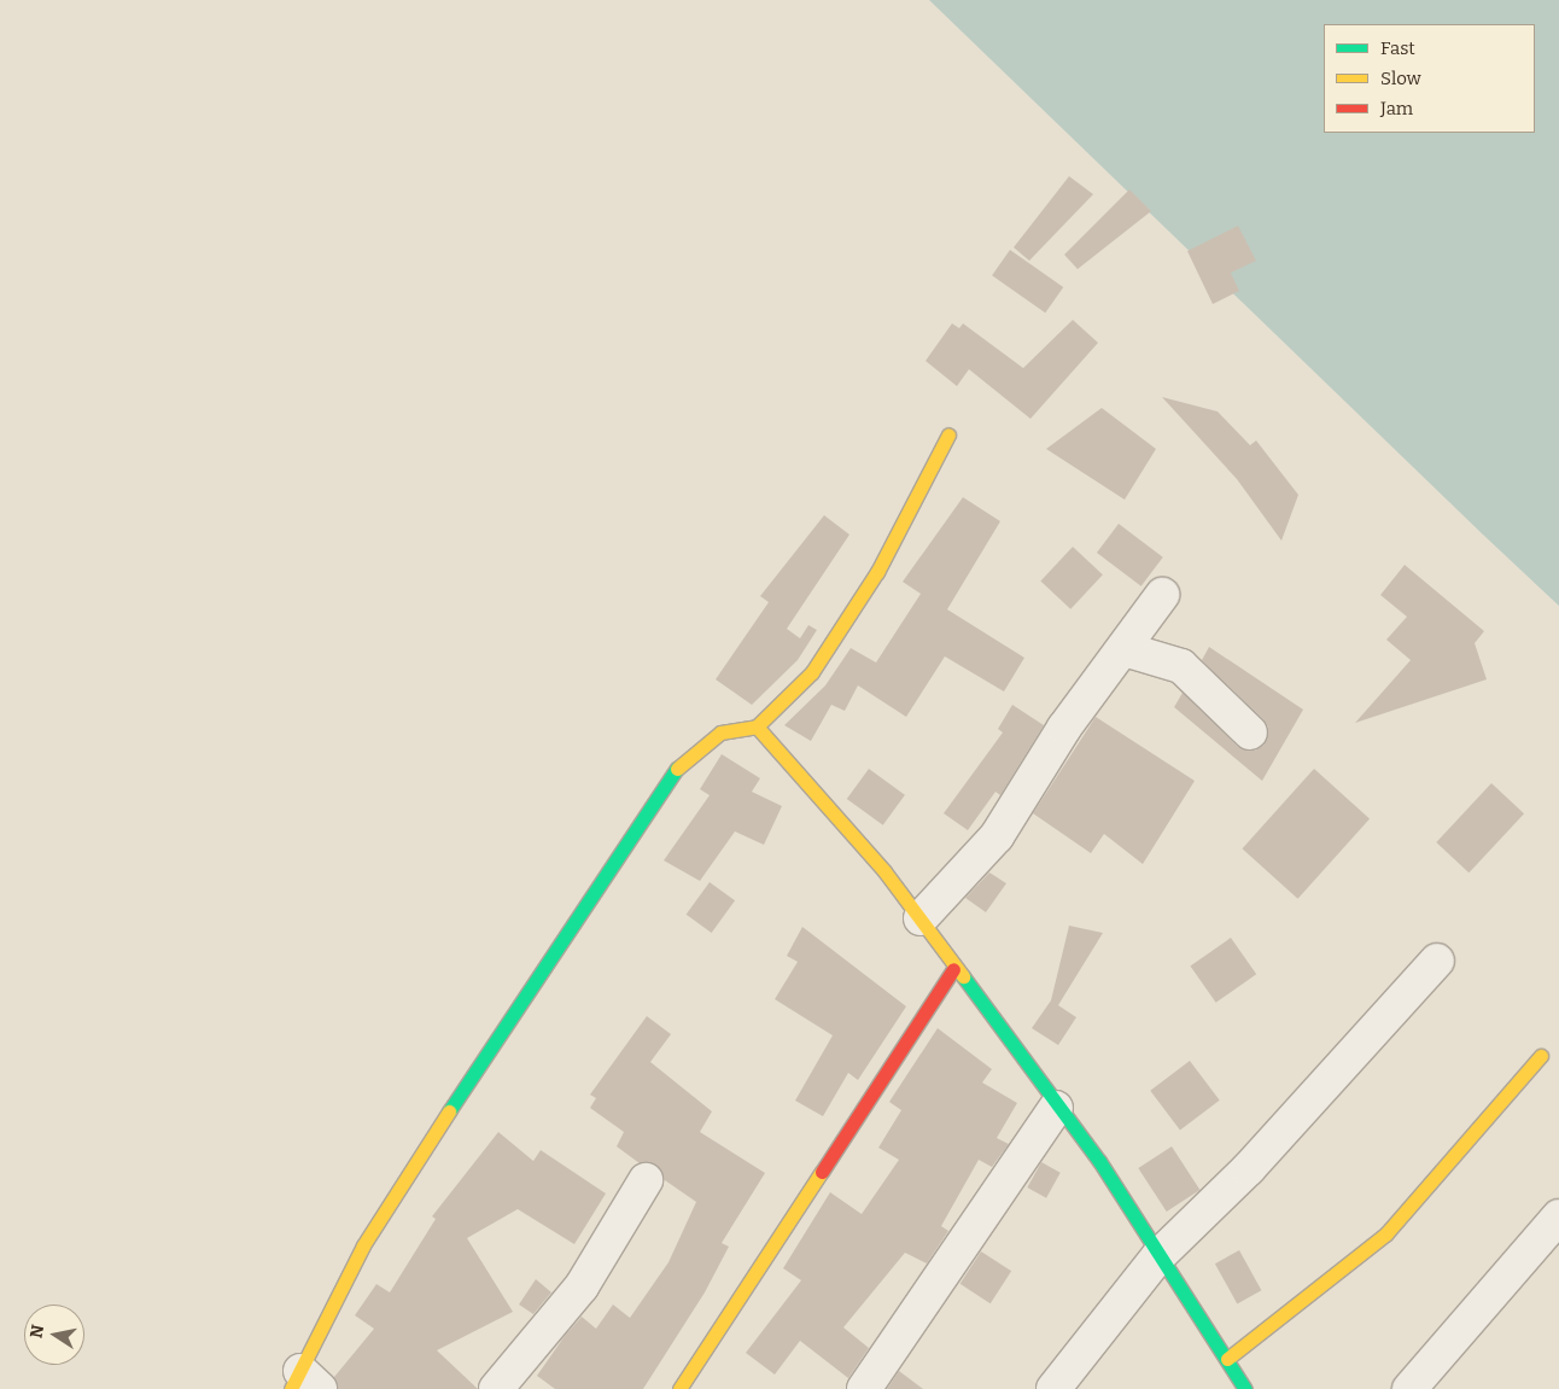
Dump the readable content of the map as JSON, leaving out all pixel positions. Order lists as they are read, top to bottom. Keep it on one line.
{"legend":["Fast","Slow","Jam"],"north":"left"}
